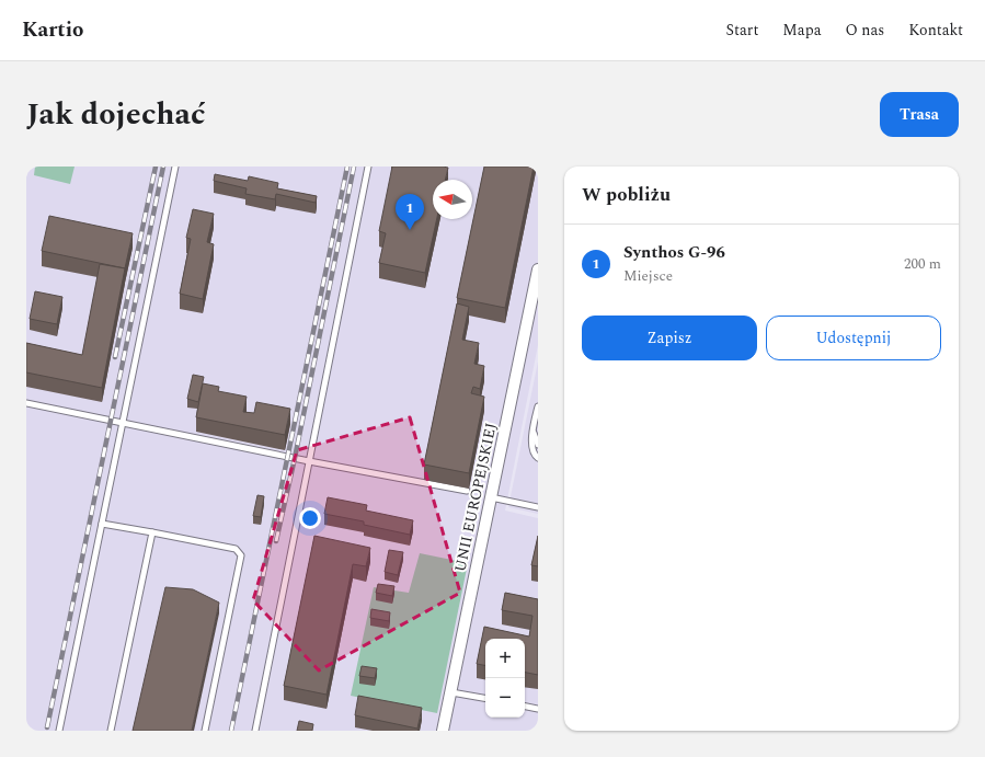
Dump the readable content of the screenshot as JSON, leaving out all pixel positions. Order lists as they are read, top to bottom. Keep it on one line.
{"streets":{"street":["UNII EUROPEJSKIEJ"]},"north":"left","page":{"header":"Kartio","nav":["Start","Mapa","O nas","Kontakt"],"title":"Jak dojechać","buttons":["Trasa",["Zapisz","Udostępnij"]],"heading":"W pobliżu","pins":"1","list":[{"mark":"1","name":"Synthos G-96","note":"Miejsce","value":"200 m"}],"map_buttons":["+","−"]}}
